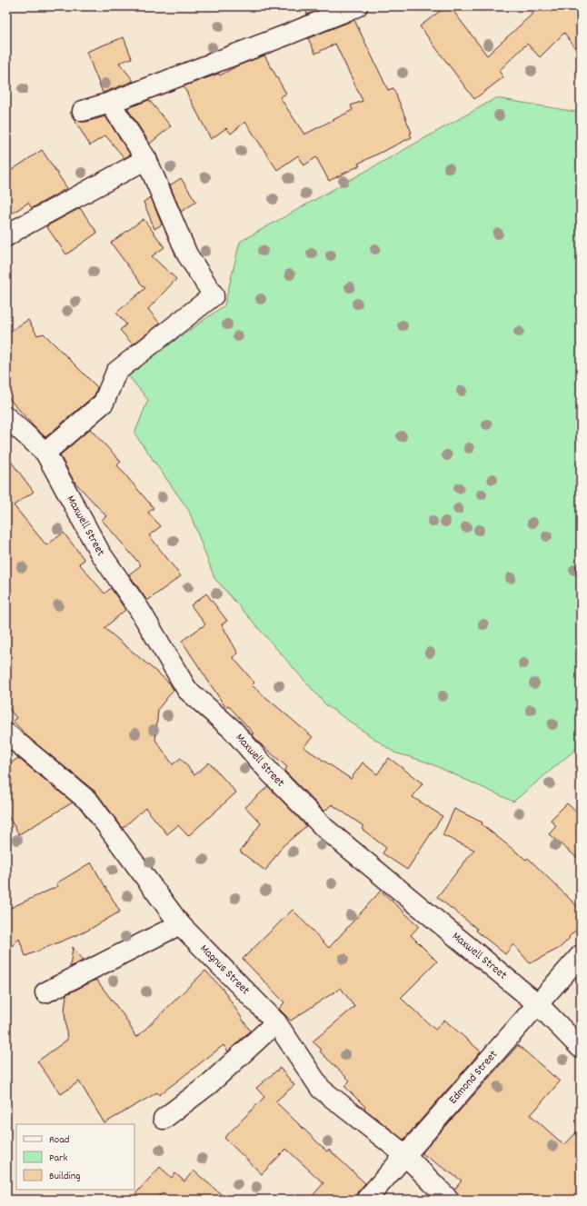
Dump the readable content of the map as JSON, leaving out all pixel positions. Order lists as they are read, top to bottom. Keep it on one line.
{"streets":{"street":["Maxwell Street","Magnus Street","Edmond Street"]},"crossings":[["Maxwell Street","Edmond Street"],["Magnus Street","Edmond Street"]],"legend":["Road","Park","Building"]}
